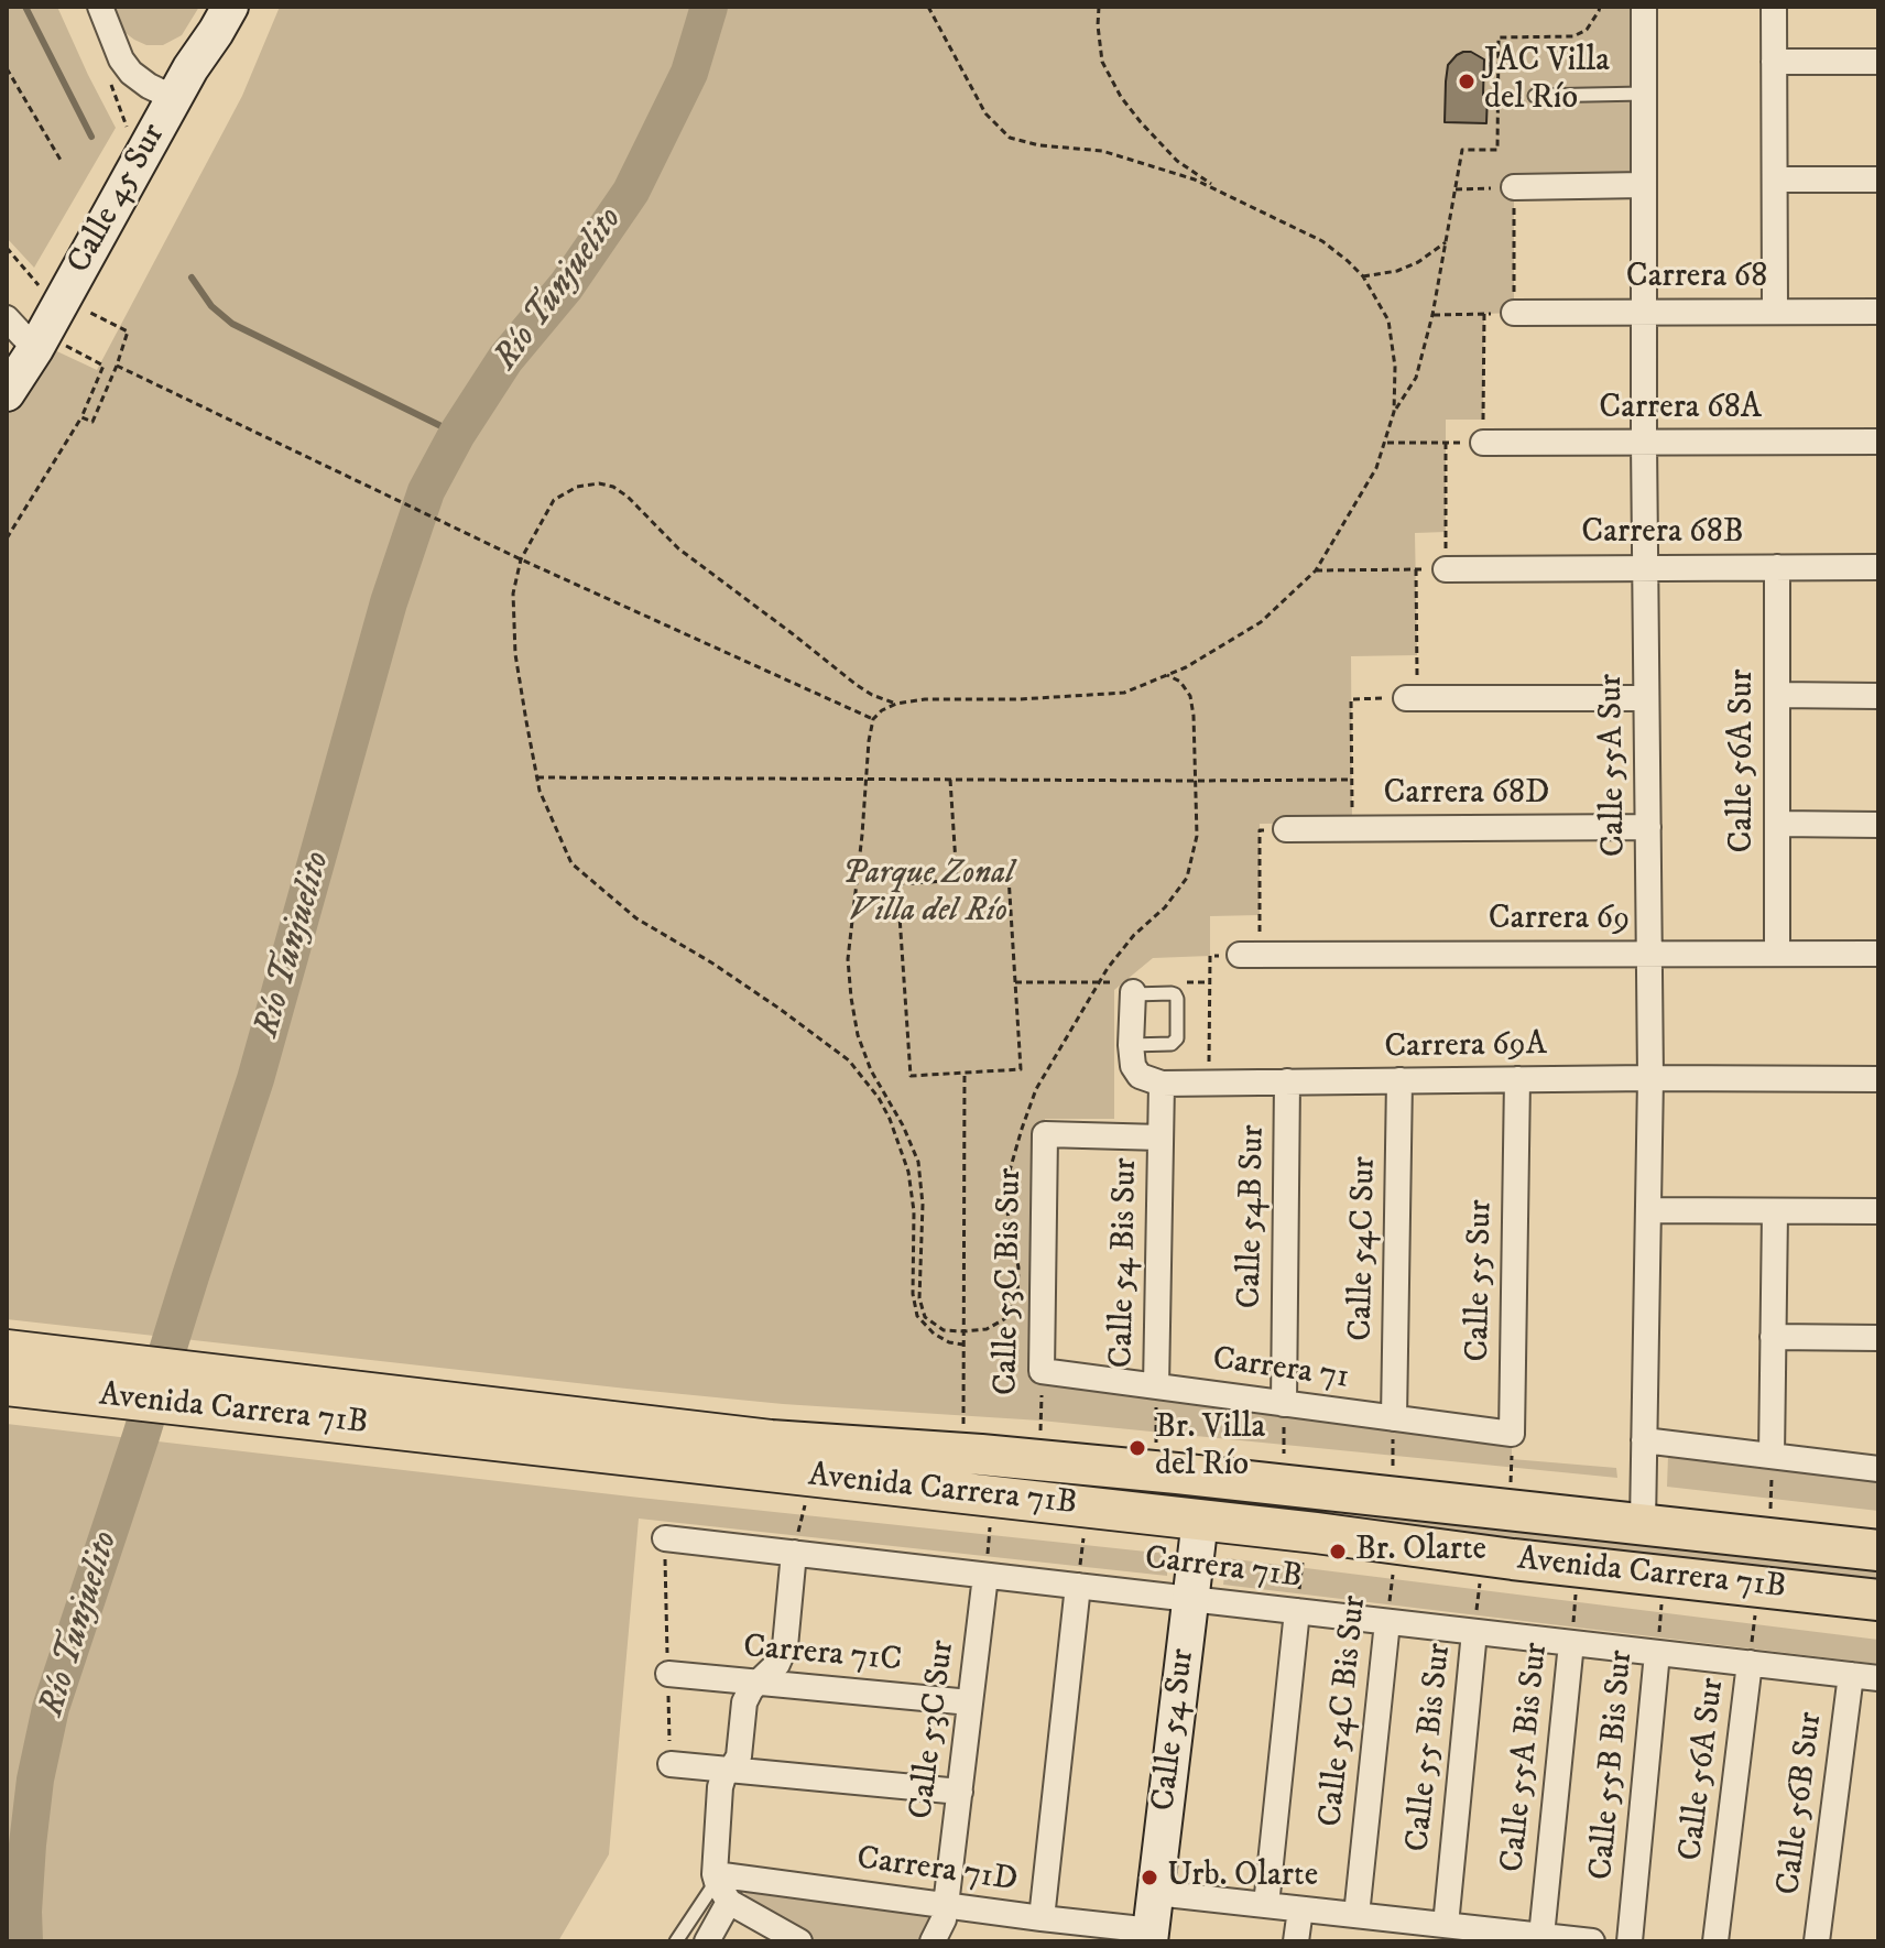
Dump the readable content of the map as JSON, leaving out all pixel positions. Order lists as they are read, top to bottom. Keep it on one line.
{"streets":{"main road":["Avenida Carrera 71B"],"street":["Calle 45 Sur","Carrera 68","Carrera 68A","Carrera 68B","Calle 56A Sur","Calle 55A Sur","Carrera 68D","Carrera 69","Carrera 69A","Calle 54B Sur","Calle 54C Sur","Calle 54 Bis Sur","Calle 55 Sur","Calle 53C Bis Sur","Carrera 71","Carrera 71B","Carrera 71C","Calle 54C Bis Sur","Calle 53C Sur","Calle 54 Sur","Calle 55 Bis Sur","Calle 55A Bis Sur","Calle 55B Bis Sur","Calle 56B Sur","Carrera 71D"]},"crossings":[["Carrera 68","Calle 55A Sur"],["Carrera 68A","Calle 55A Sur"],["Carrera 68B","Calle 56A Sur"],["Carrera 68B","Calle 55A Sur"],["Calle 56A Sur","Carrera 69"],["Calle 56A Sur","Carrera 71B"],["Calle 55A Sur","Carrera 68D"],["Calle 55A Sur","Carrera 69"],["Calle 55A Sur","Carrera 69A"],["Calle 55A Sur","Avenida Carrera 71B"],["Carrera 69A","Calle 54B Sur"],["Carrera 69A","Calle 54C Sur"],["Carrera 69A","Calle 54 Bis Sur"],["Carrera 69A","Calle 55 Sur"],["Calle 54B Sur","Carrera 71"],["Calle 54C Sur","Carrera 71"],["Calle 54 Bis Sur","Calle 53C Bis Sur"],["Calle 54 Bis Sur","Carrera 71"],["Calle 55 Sur","Carrera 71"],["Calle 53C Bis Sur","Carrera 71"],["Avenida Carrera 71B","Calle 54 Sur"],["Carrera 71B","Calle 54C Bis Sur"],["Carrera 71B","Calle 53C Sur"],["Carrera 71B","Calle 54 Sur"],["Carrera 71B","Calle 55 Bis Sur"],["Carrera 71B","Calle 55A Bis Sur"],["Carrera 71B","Calle 55B Bis Sur"],["Carrera 71B","Calle 56B Sur"],["Carrera 71C","Calle 53C Sur"],["Calle 53C Sur","Carrera 71D"],["Calle 54 Sur","Carrera 71D"]],"water":["Río Tunjuelito"],"parks":["Parque Zonal Villa del Río"],"places":["JAC Villa del Río","Br. Villa del Río","Br. Olarte","Urb. Olarte"]}
